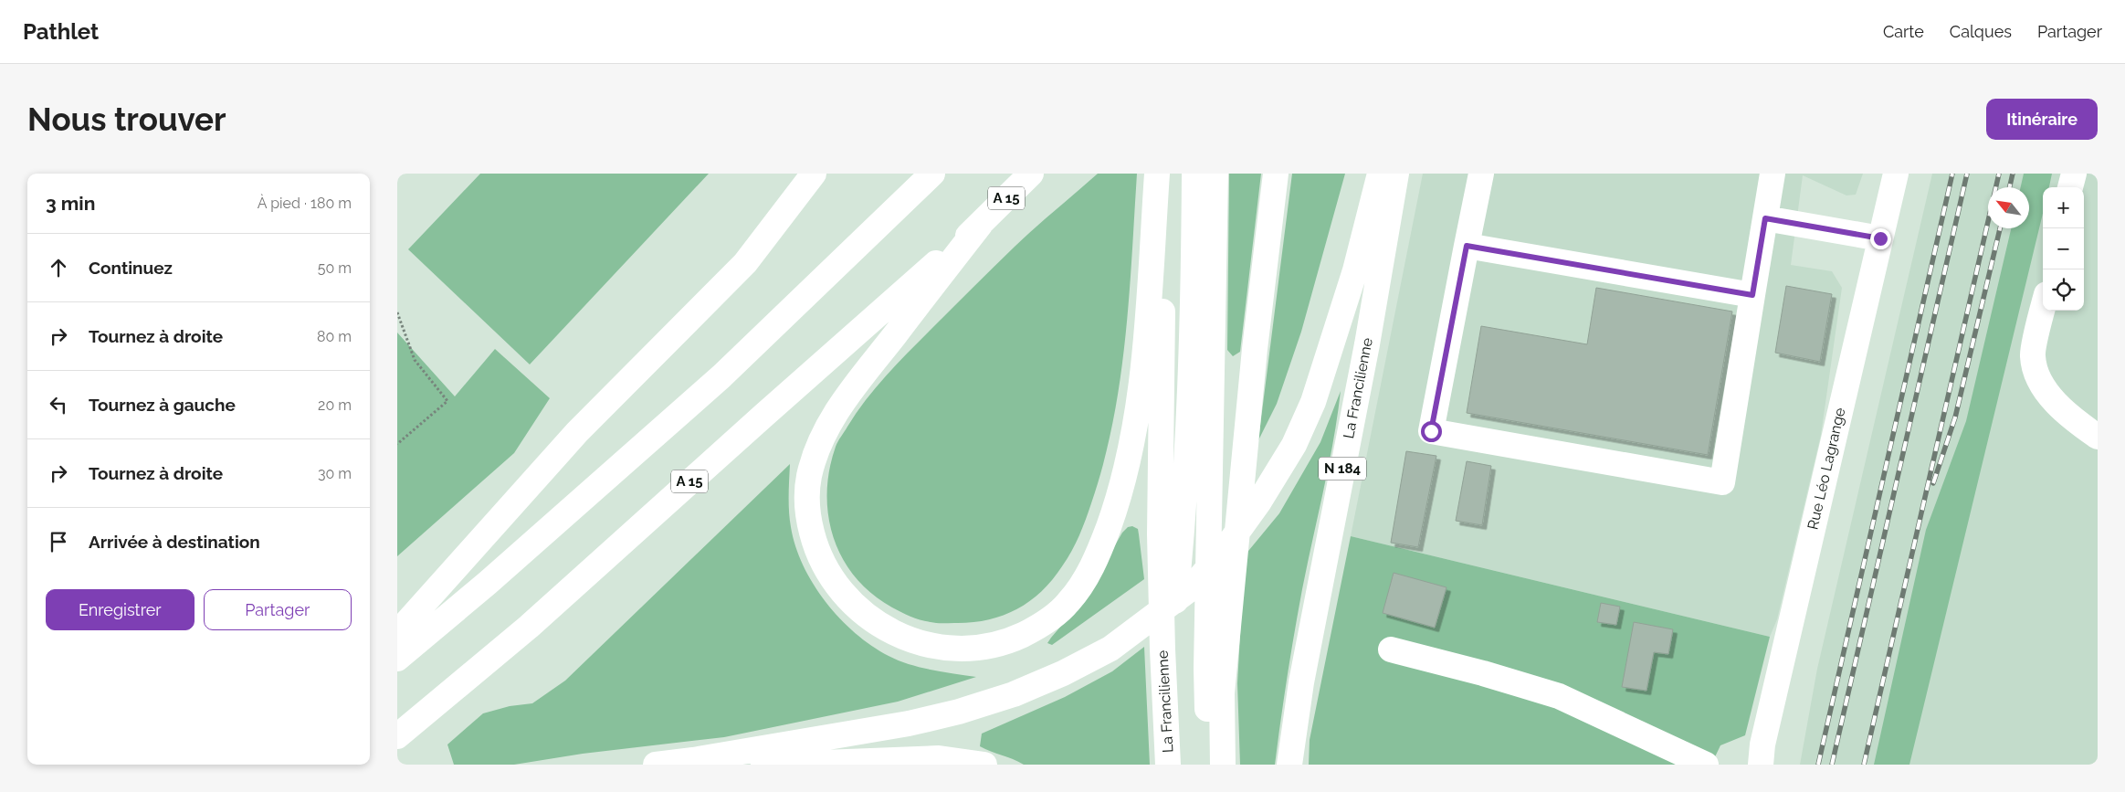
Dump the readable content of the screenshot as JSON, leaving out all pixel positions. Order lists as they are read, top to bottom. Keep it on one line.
{"streets":{"main road":["A 15","La Francilienne","N 184","Rue Léo Lagrange"]},"north":"top left","page":{"header":"Pathlet","nav":["Carte","Calques","Partager"],"buttons":["Itinéraire",["Enregistrer","Partager"]],"title":"Nous trouver","heading":["3 min","À pied · 180 m"],"map_buttons":["+","−"],"list":[["Continuez","50 m"],["Tournez à droite","80 m"],["Tournez à gauche","20 m"],["Tournez à droite","30 m"],"Arrivée à destination"]}}
